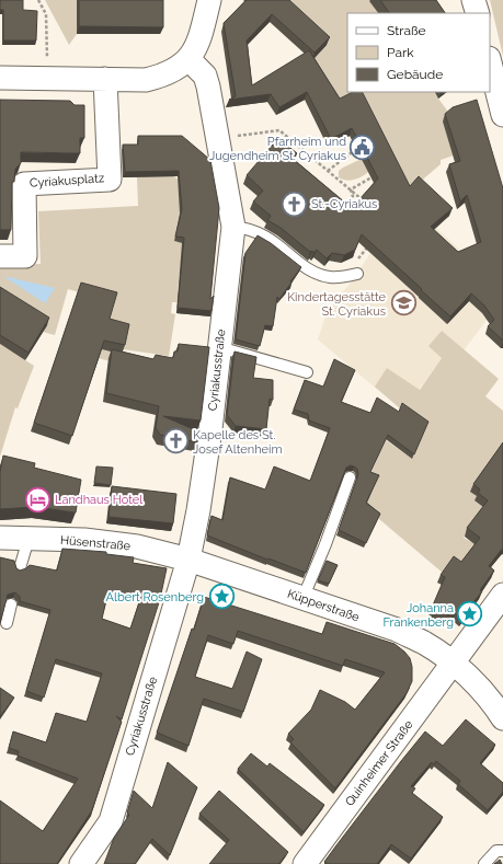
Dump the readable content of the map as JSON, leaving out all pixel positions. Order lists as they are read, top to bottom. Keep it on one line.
{"streets":{"street":["Cyriakusplatz","Cyriakusstraße","Hüsenstraße","Küpperstraße","Quinheimer Straße"]},"crossings":[["Cyriakusstraße","Hüsenstraße"],["Cyriakusstraße","Küpperstraße"],["Hüsenstraße","Küpperstraße"],["Küpperstraße","Quinheimer Straße"]],"places":{"public building":["Pfarrheim und Jugendheim St. Cyriakus"],"church":["St.-Cyriakus","Kapelle des St. Josef Altenheim"],"school or university":["Kindertagesstätte St. Cyriakus"],"hotel":["Landhaus Hotel"],"place":["Albert Rosenberg","Johanna Frankenberg"]},"legend":["Straße","Park","Gebäude"]}
